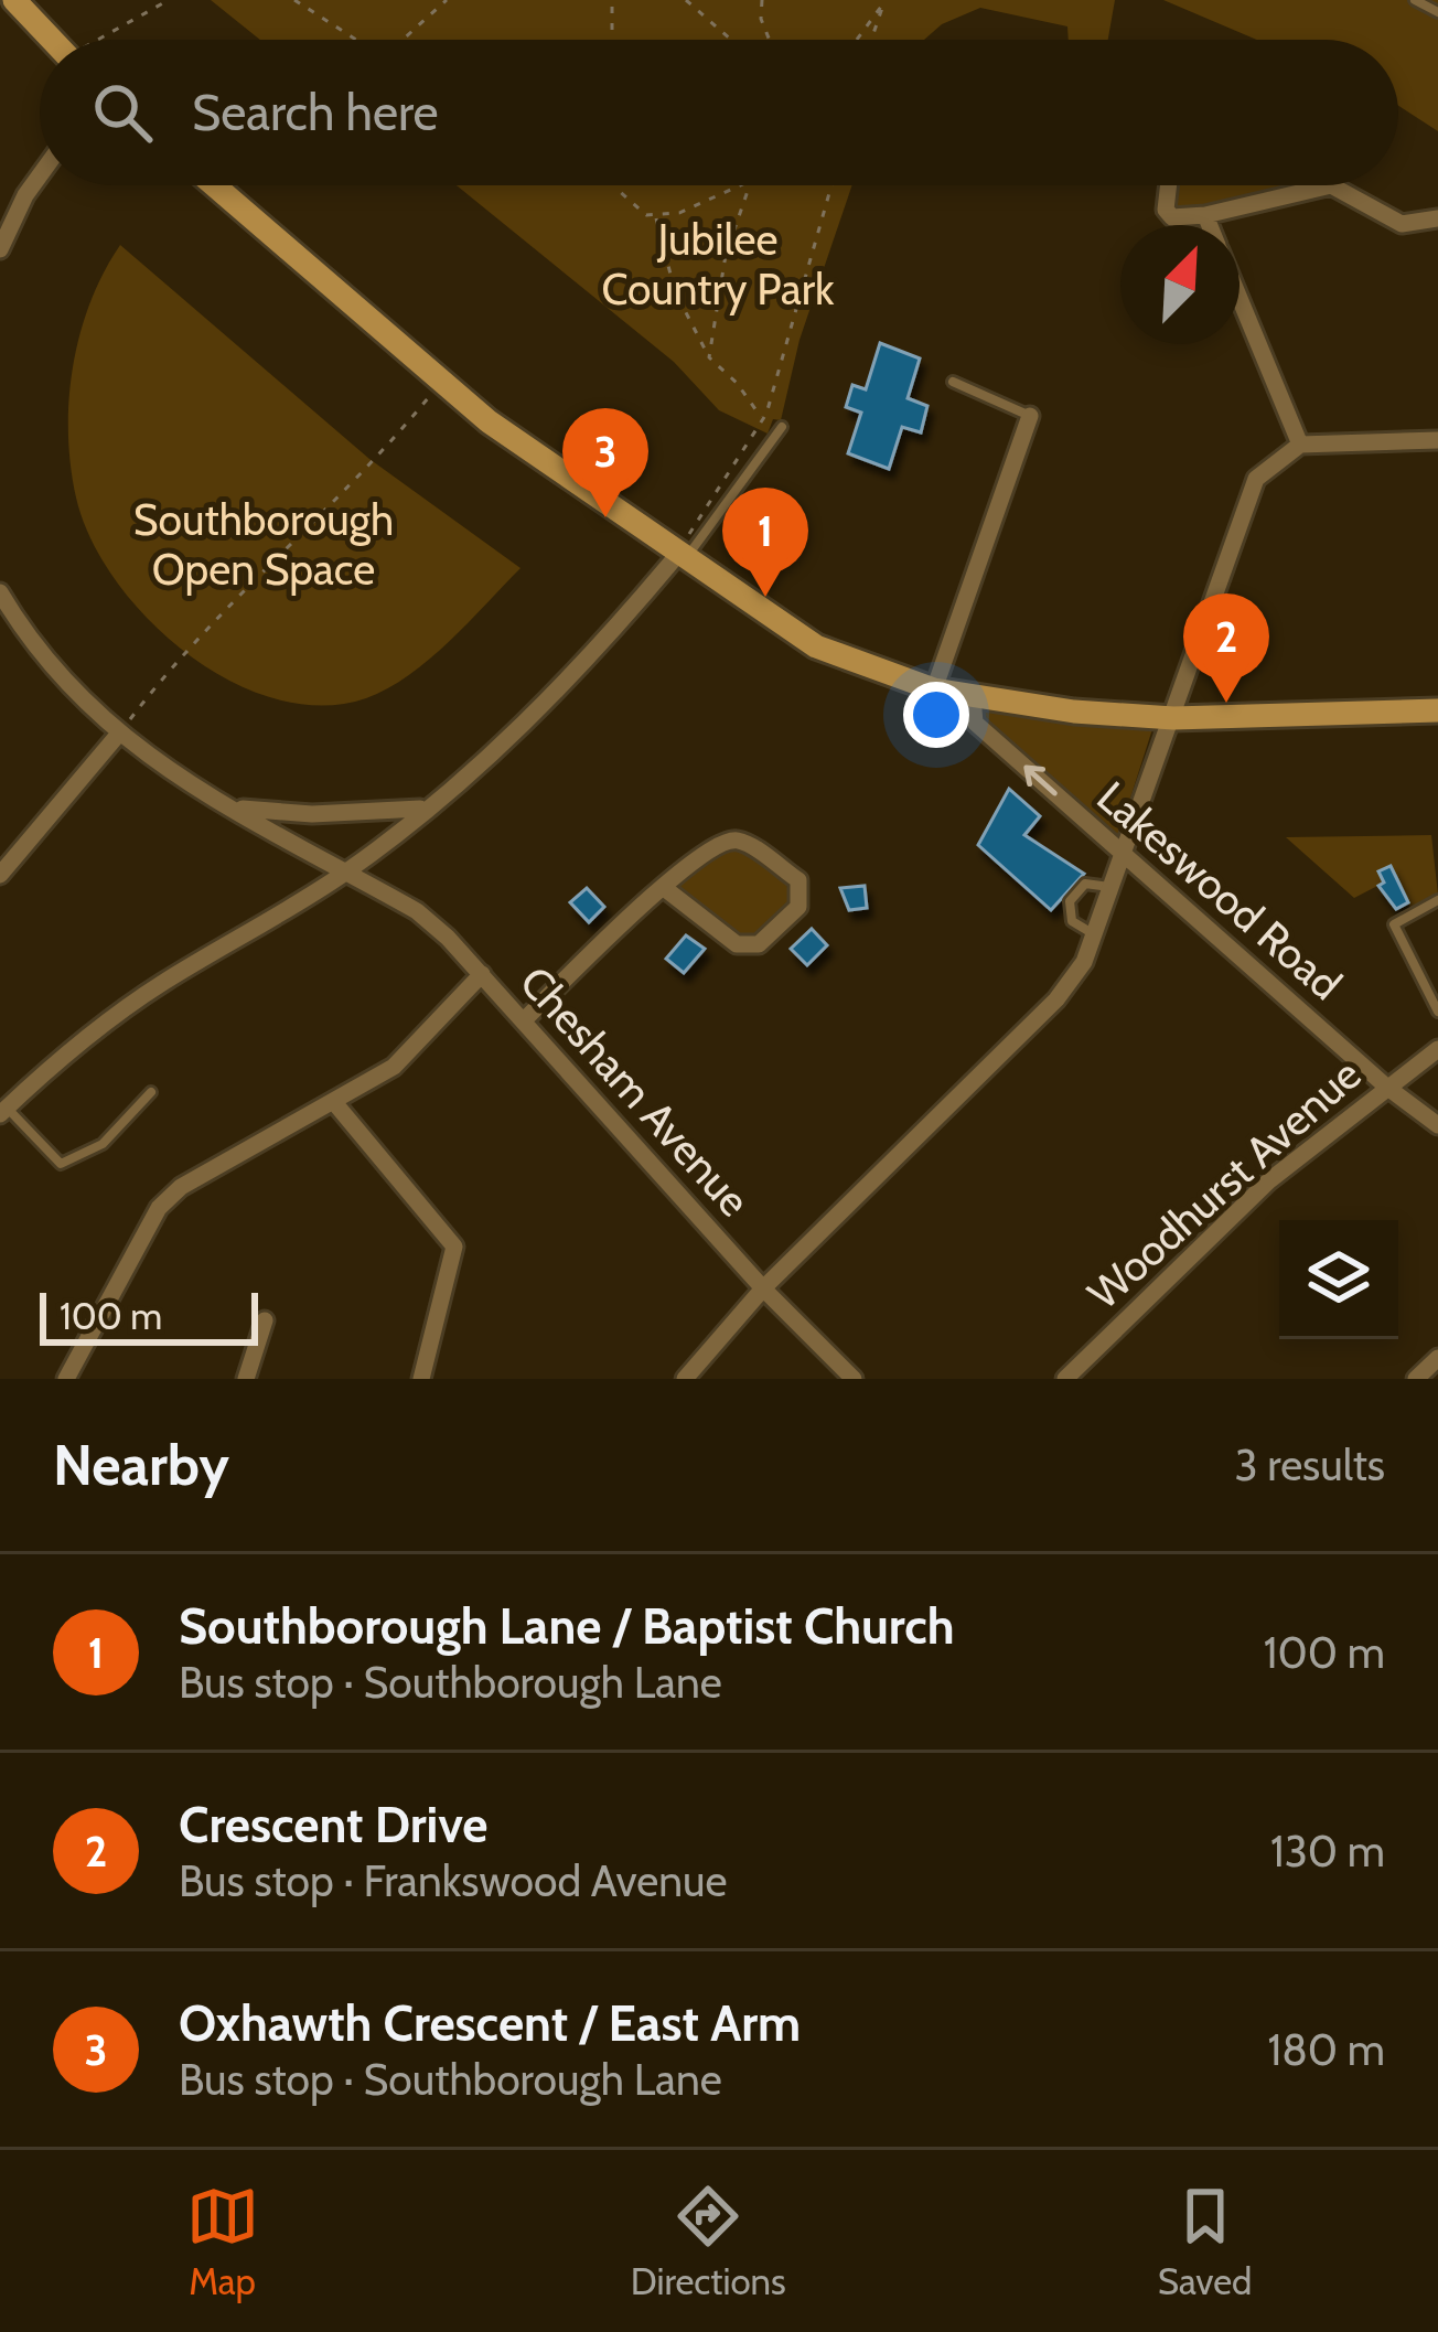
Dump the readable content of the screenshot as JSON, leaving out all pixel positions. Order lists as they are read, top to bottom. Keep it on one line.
{"streets":{"street":["Lakeswood Road","Chesham Avenue","Woodhurst Avenue"]},"crossings":[["Lakeswood Road","Woodhurst Avenue"]],"parks":["Jubilee Country Park","Southborough Open Space"],"scale_bar":"100 m","north":"top right","page":{"search":"Search here","pins":["3","1","2"],"scale":"100 m","heading":["Nearby","3 results"],"list":[{"mark":"1","name":"Southborough Lane / Baptist Church","note":"Bus stop · Southborough Lane","value":"100 m"},{"mark":"2","name":"Crescent Drive","note":"Bus stop · Frankswood Avenue","value":"130 m"},{"mark":"3","name":"Oxhawth Crescent / East Arm","note":"Bus stop · Southborough Lane","value":"180 m"}],"nav":["Map","Directions","Saved"]}}
